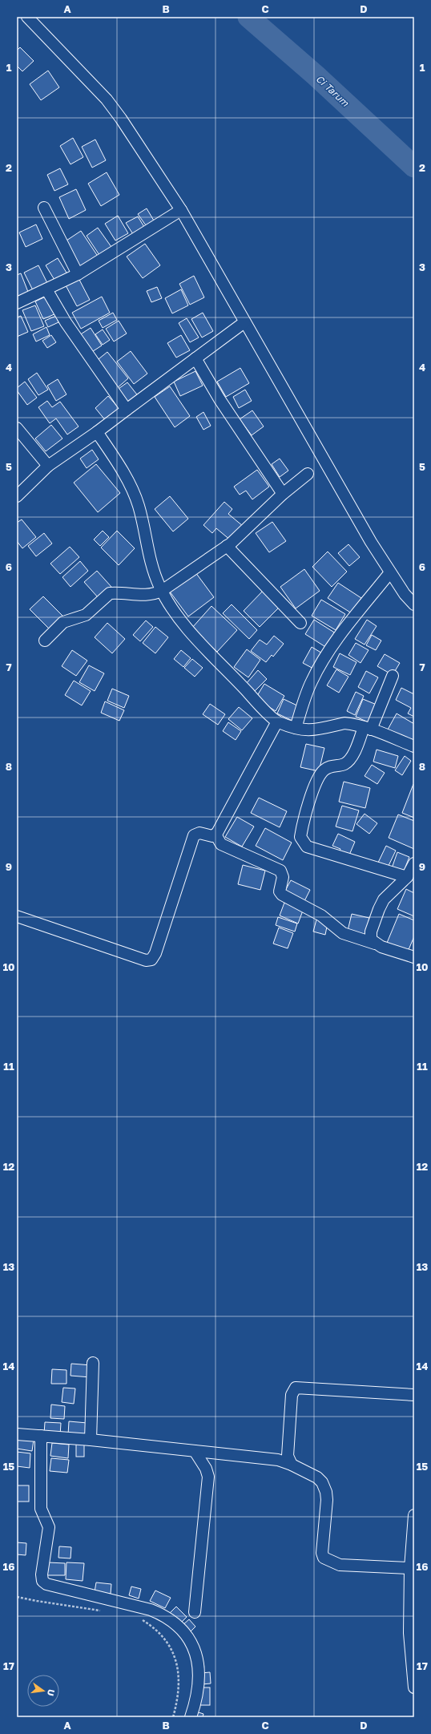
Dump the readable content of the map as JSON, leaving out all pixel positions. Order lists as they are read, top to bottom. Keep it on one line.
{"water":["Ci Tarum"],"north":"right","grid":{"columns":["A","B","C","D"],"rows":["1","2","3","4","5","6","7","8","9","10","11","12","13","14","15","16","17"]}}
